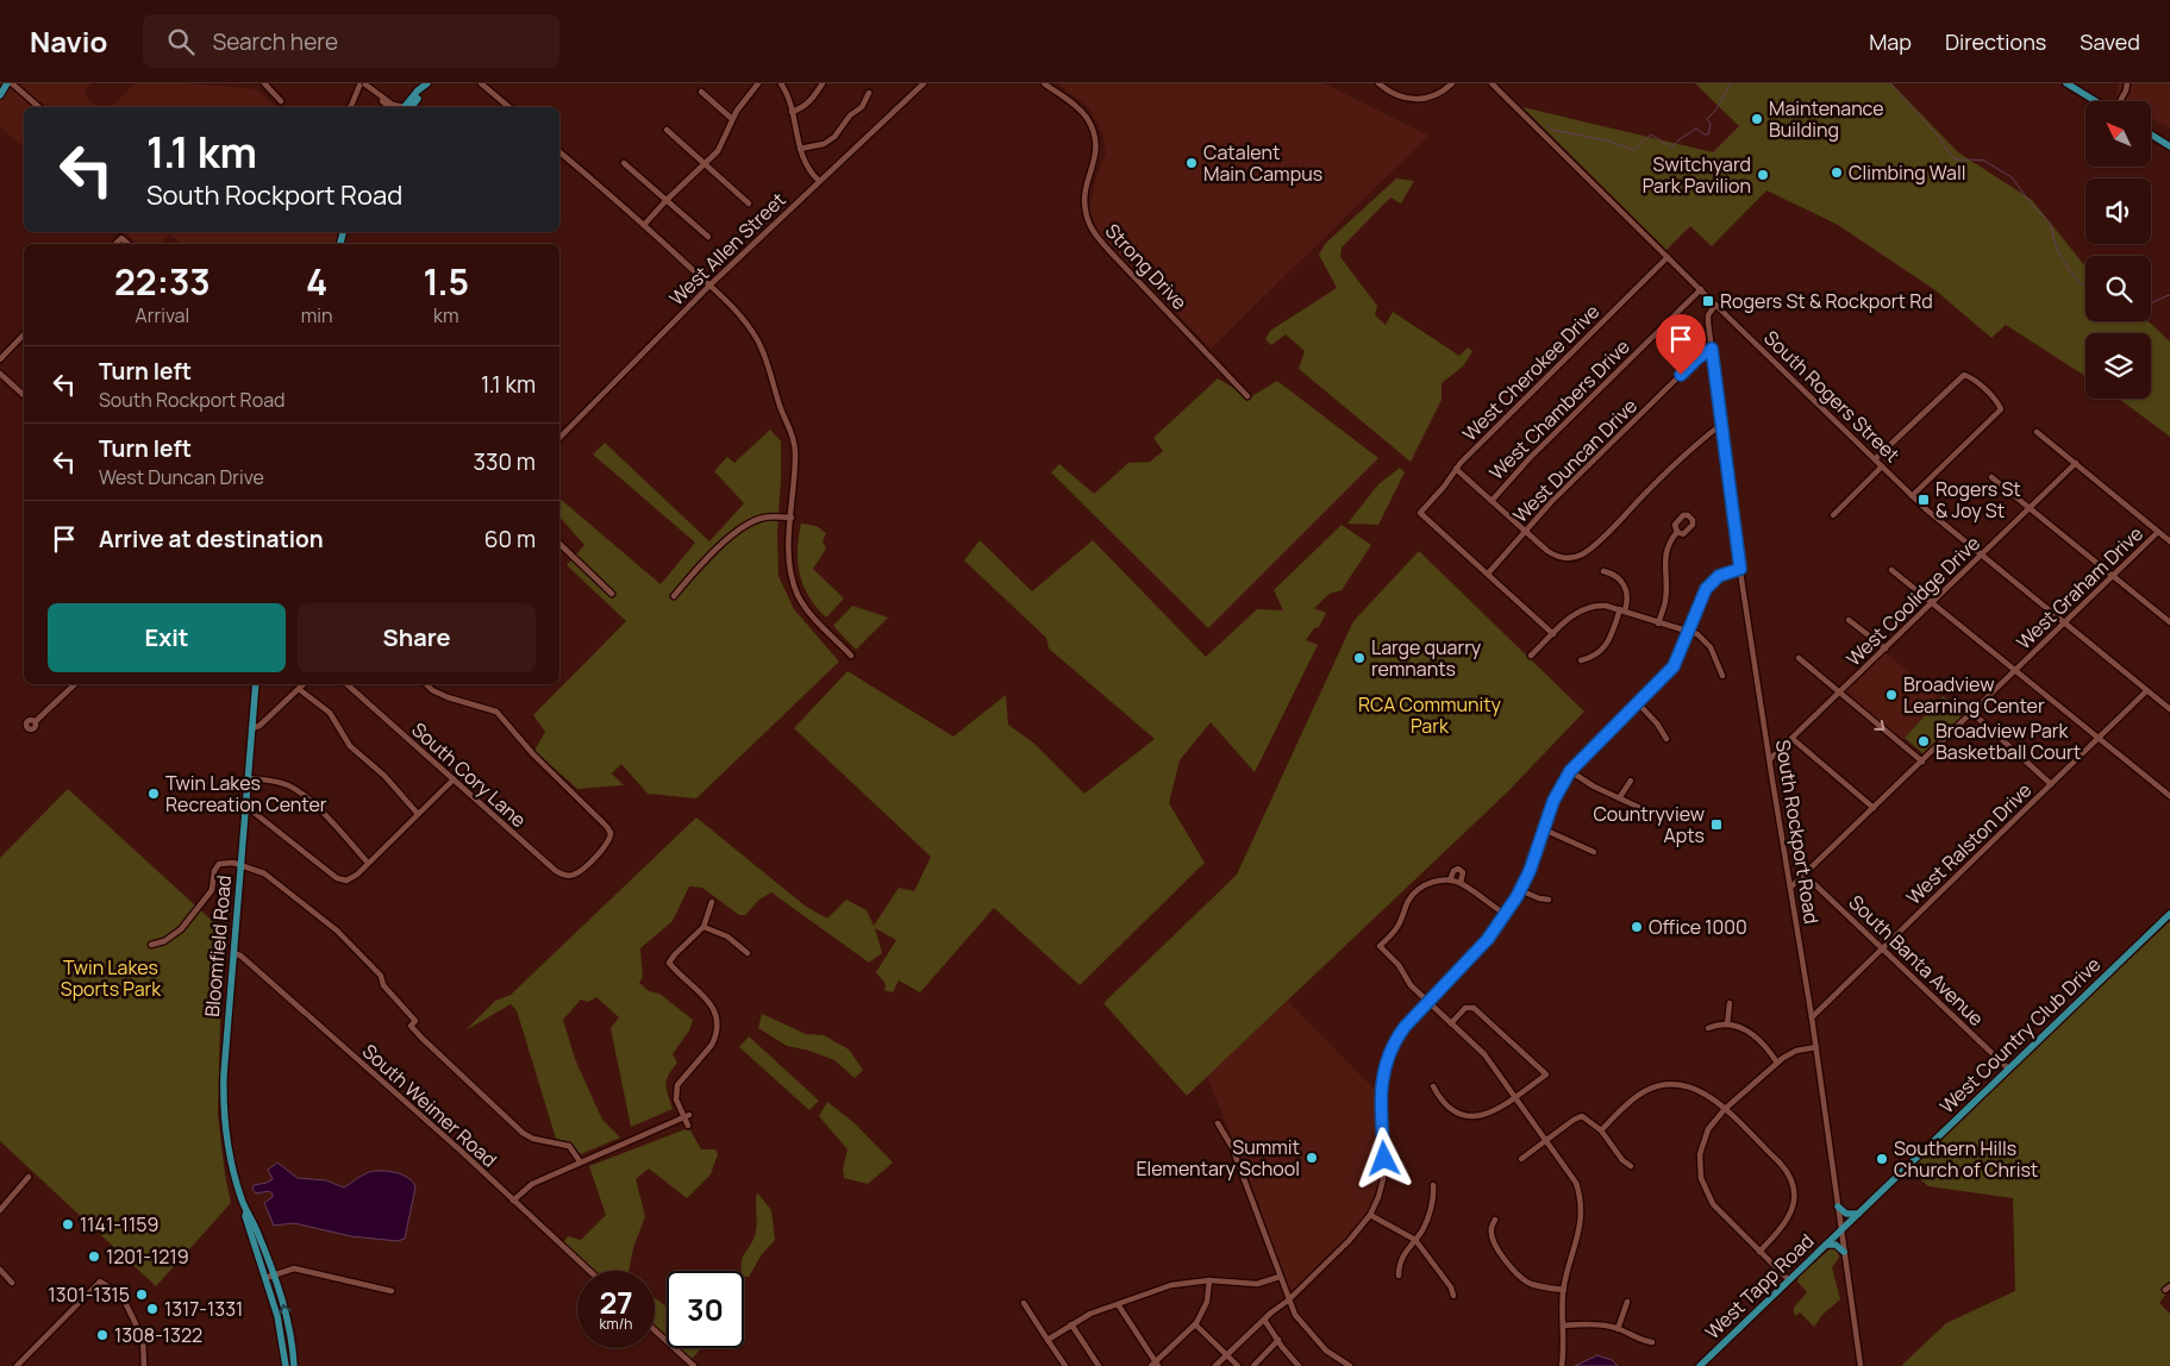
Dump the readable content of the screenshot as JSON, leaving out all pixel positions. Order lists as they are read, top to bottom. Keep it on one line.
{"streets":{"main road":["Bloomfield Road","West Country Club Drive","West Tapp Road"],"street":["West Allen Street","Strong Drive","West Cherokee Drive","South Rogers Street","West Chambers Drive","West Duncan Drive","West Graham Drive","West Coolidge Drive","South Cory Lane","South Rockport Road","West Ralston Drive","South Banta Avenue","South Weimer Road"]},"crossings":[["West Cherokee Drive","South Rogers Street"],["West Cherokee Drive","West Duncan Drive"],["South Rogers Street","West Chambers Drive"],["South Rogers Street","West Graham Drive"],["South Rogers Street","West Coolidge Drive"],["South Rogers Street","South Rockport Road"],["South Rogers Street","West Ralston Drive"],["West Duncan Drive","South Rockport Road"],["West Graham Drive","South Rockport Road"],["West Graham Drive","South Banta Avenue"],["West Coolidge Drive","South Rockport Road"],["South Rockport Road","West Ralston Drive"],["South Rockport Road","West Country Club Drive"],["South Rockport Road","West Tapp Road"],["West Ralston Drive","South Banta Avenue"],["Bloomfield Road","South Weimer Road"],["South Banta Avenue","West Country Club Drive"],["West Country Club Drive","West Tapp Road"]],"parks":["RCA Community Park","Twin Lakes Sports Park"],"places":{"other":["Maintenance Building","Catalent Main Campus","Climbing Wall","Switchyard Park Pavilion","Large quarry remnants","Broadview Learning Center","Broadview Park Basketball Court","Twin Lakes Recreation Center","Office 1000","Summit Elementary School","Southern Hills Church of Christ","1141-1159","1201-1219","1301-1315","1317-1331","1308-1322"],"transit":["Rogers St & Rockport Rd","Rogers St & Joy St","Countryview Apts"]},"north":"top left","page":{"header":"Navio","search":"Search here","nav":["Map","Directions","Saved"],"turn":["1.1 km","South Rockport Road"],"eta":["22:33","Arrival","4","min","1.5","km"],"list":[{"name":"Turn left","note":"South Rockport Road","value":"1.1 km"},{"name":"Turn left","note":"West Duncan Drive","value":"330 m"},{"name":"Arrive at destination","value":"60 m"}],"buttons":["Exit","Share"],"speed":"27 km/h","limit":"30"}}
